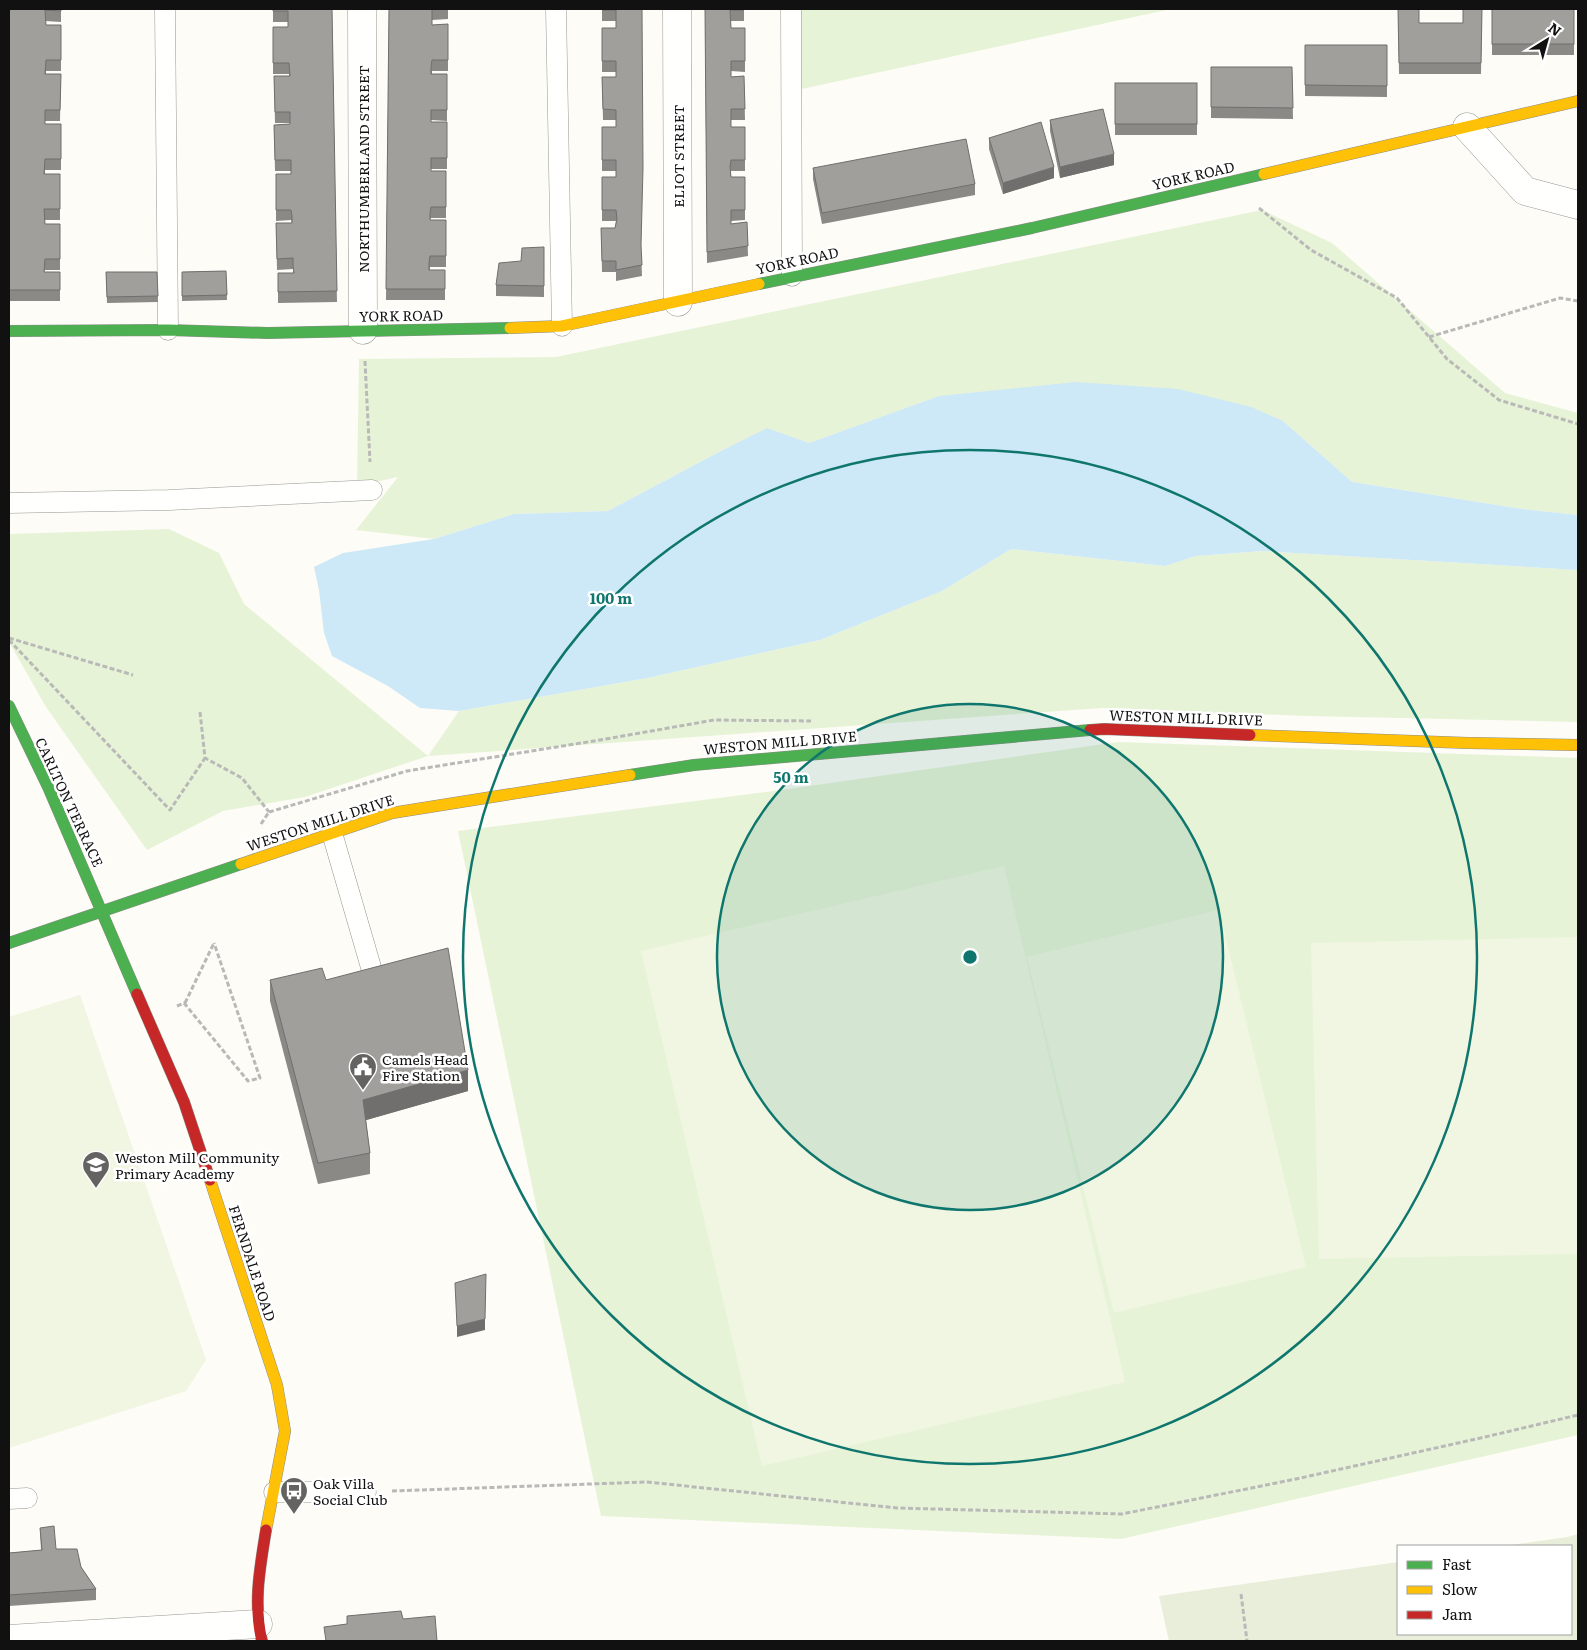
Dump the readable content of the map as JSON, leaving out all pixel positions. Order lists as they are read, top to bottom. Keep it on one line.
{"streets":{"street":["ELIOT STREET","NORTHUMBERLAND STREET","YORK ROAD","WESTON MILL DRIVE","CARLTON TERRACE","FERNDALE ROAD"]},"crossings":[["ELIOT STREET","YORK ROAD"],["NORTHUMBERLAND STREET","YORK ROAD"],["WESTON MILL DRIVE","CARLTON TERRACE"],["WESTON MILL DRIVE","FERNDALE ROAD"],["CARLTON TERRACE","FERNDALE ROAD"]],"places":{"public building":["Camels Head Fire Station"],"school or university":["Weston Mill Community Primary Academy"],"bus stop":["Oak Villa Social Club"]},"legend":["Fast","Slow","Jam"],"north":"top right","rings":["100 m","50 m"]}
